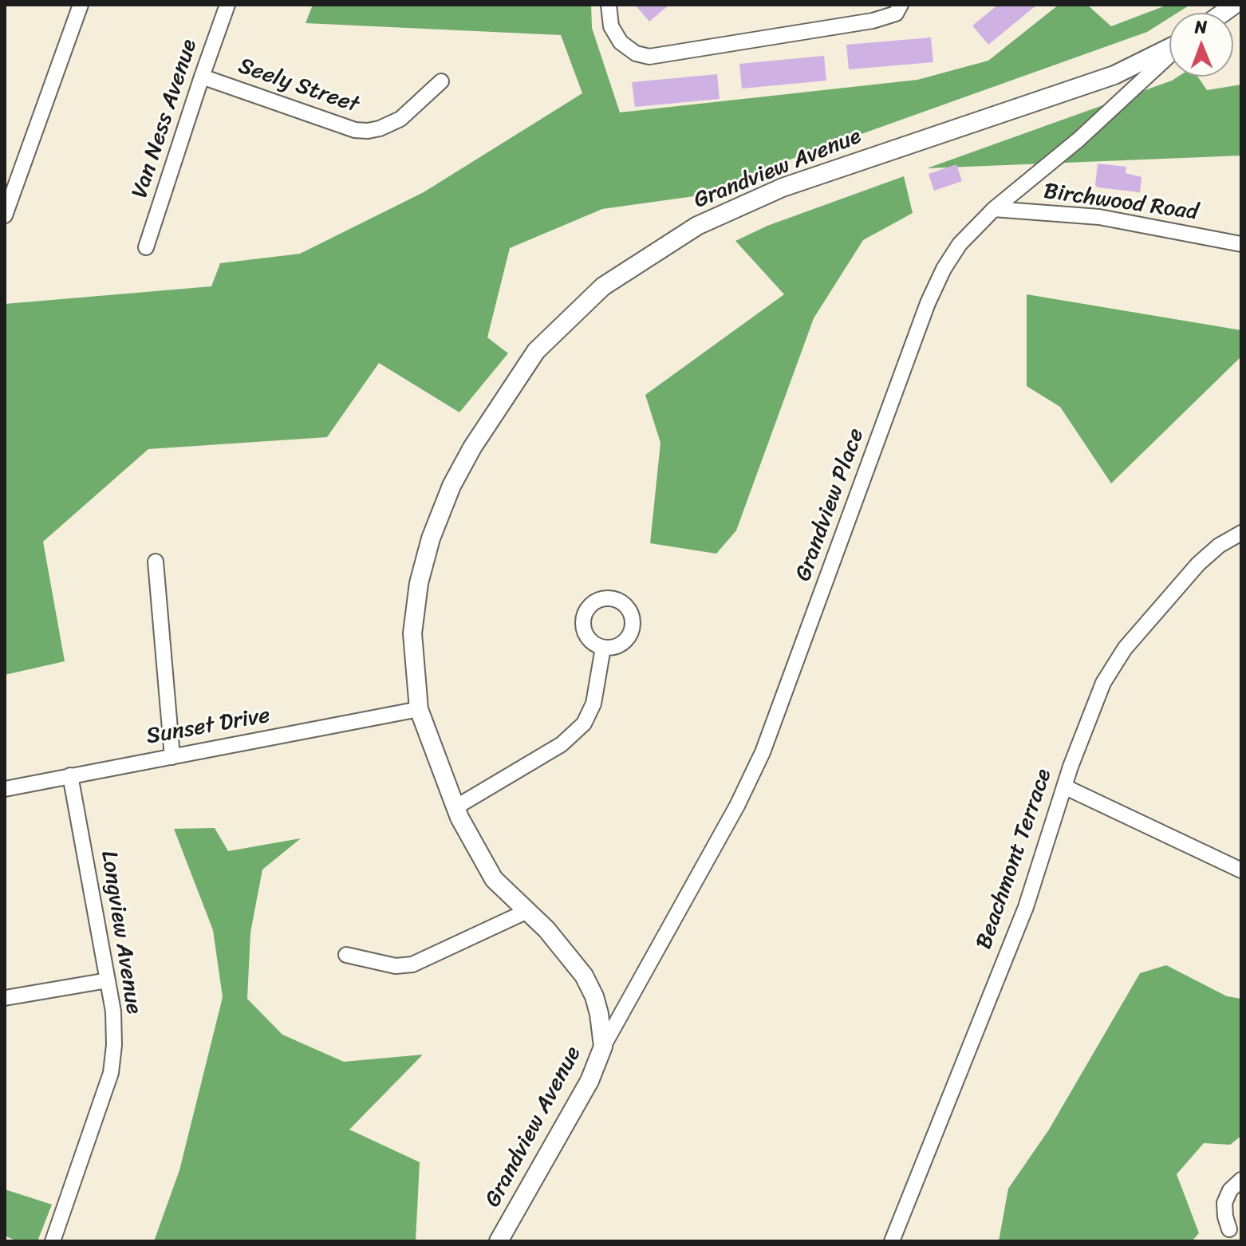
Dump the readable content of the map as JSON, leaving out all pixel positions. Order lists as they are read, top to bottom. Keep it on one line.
{"streets":{"main road":["Grandview Avenue"],"street":["Seely Street","Van Ness Avenue","Birchwood Road","Grandview Place","Sunset Drive","Beachmont Terrace","Longview Avenue"]},"crossings":[["Seely Street","Van Ness Avenue"],["Grandview Avenue","Grandview Place"],["Grandview Avenue","Sunset Drive"],["Birchwood Road","Grandview Place"],["Sunset Drive","Longview Avenue"]],"north":"top"}
